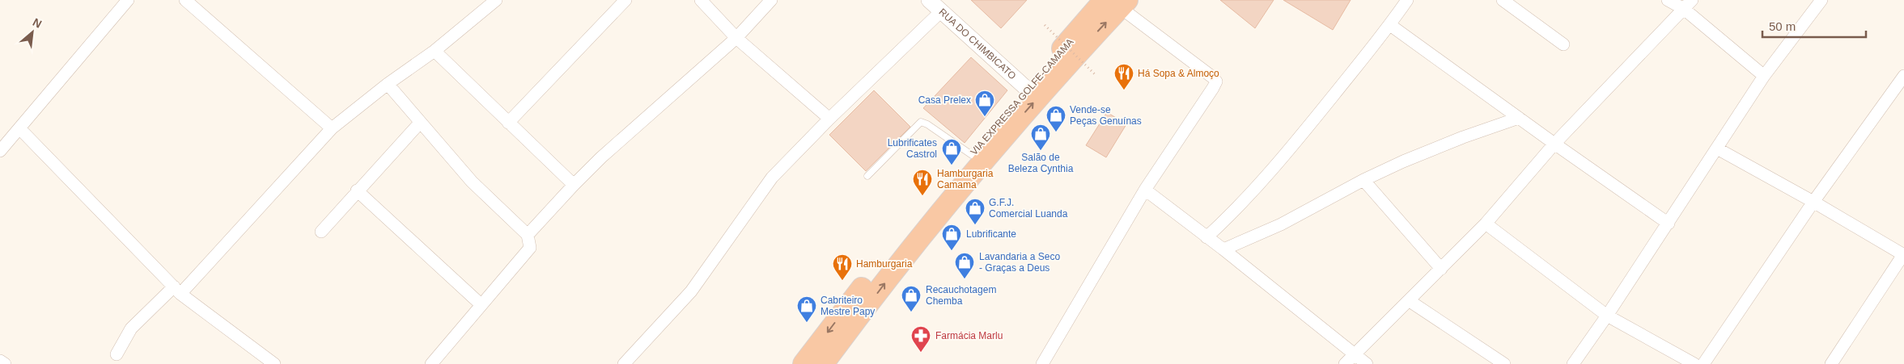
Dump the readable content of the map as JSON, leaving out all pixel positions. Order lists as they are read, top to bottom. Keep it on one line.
{"streets":{"highway":["VIA EXPRESSA GOLFE-CAMAMA"],"street":["RUA DO CHIMBICATO"]},"crossings":[["RUA DO CHIMBICATO","VIA EXPRESSA GOLFE-CAMAMA"]],"places":{"restaurant":["Há Sopa & Almoço","Hamburgaria Camama","Hamburgaria"],"shop":["Casa Prelex","Vende-se Peças Genuínas","Salão de Beleza Cynthia","Lubrificates Castrol","G.F.J. Comercial Luanda","Lubrificante","Lavandaria a Seco - Graças a Deus","Recauchotagem Chemba","Cabriteiro Mestre Papy"],"pharmacy":["Farmácia Marlu"]},"scale_bar":"50 m","north":"top right"}
